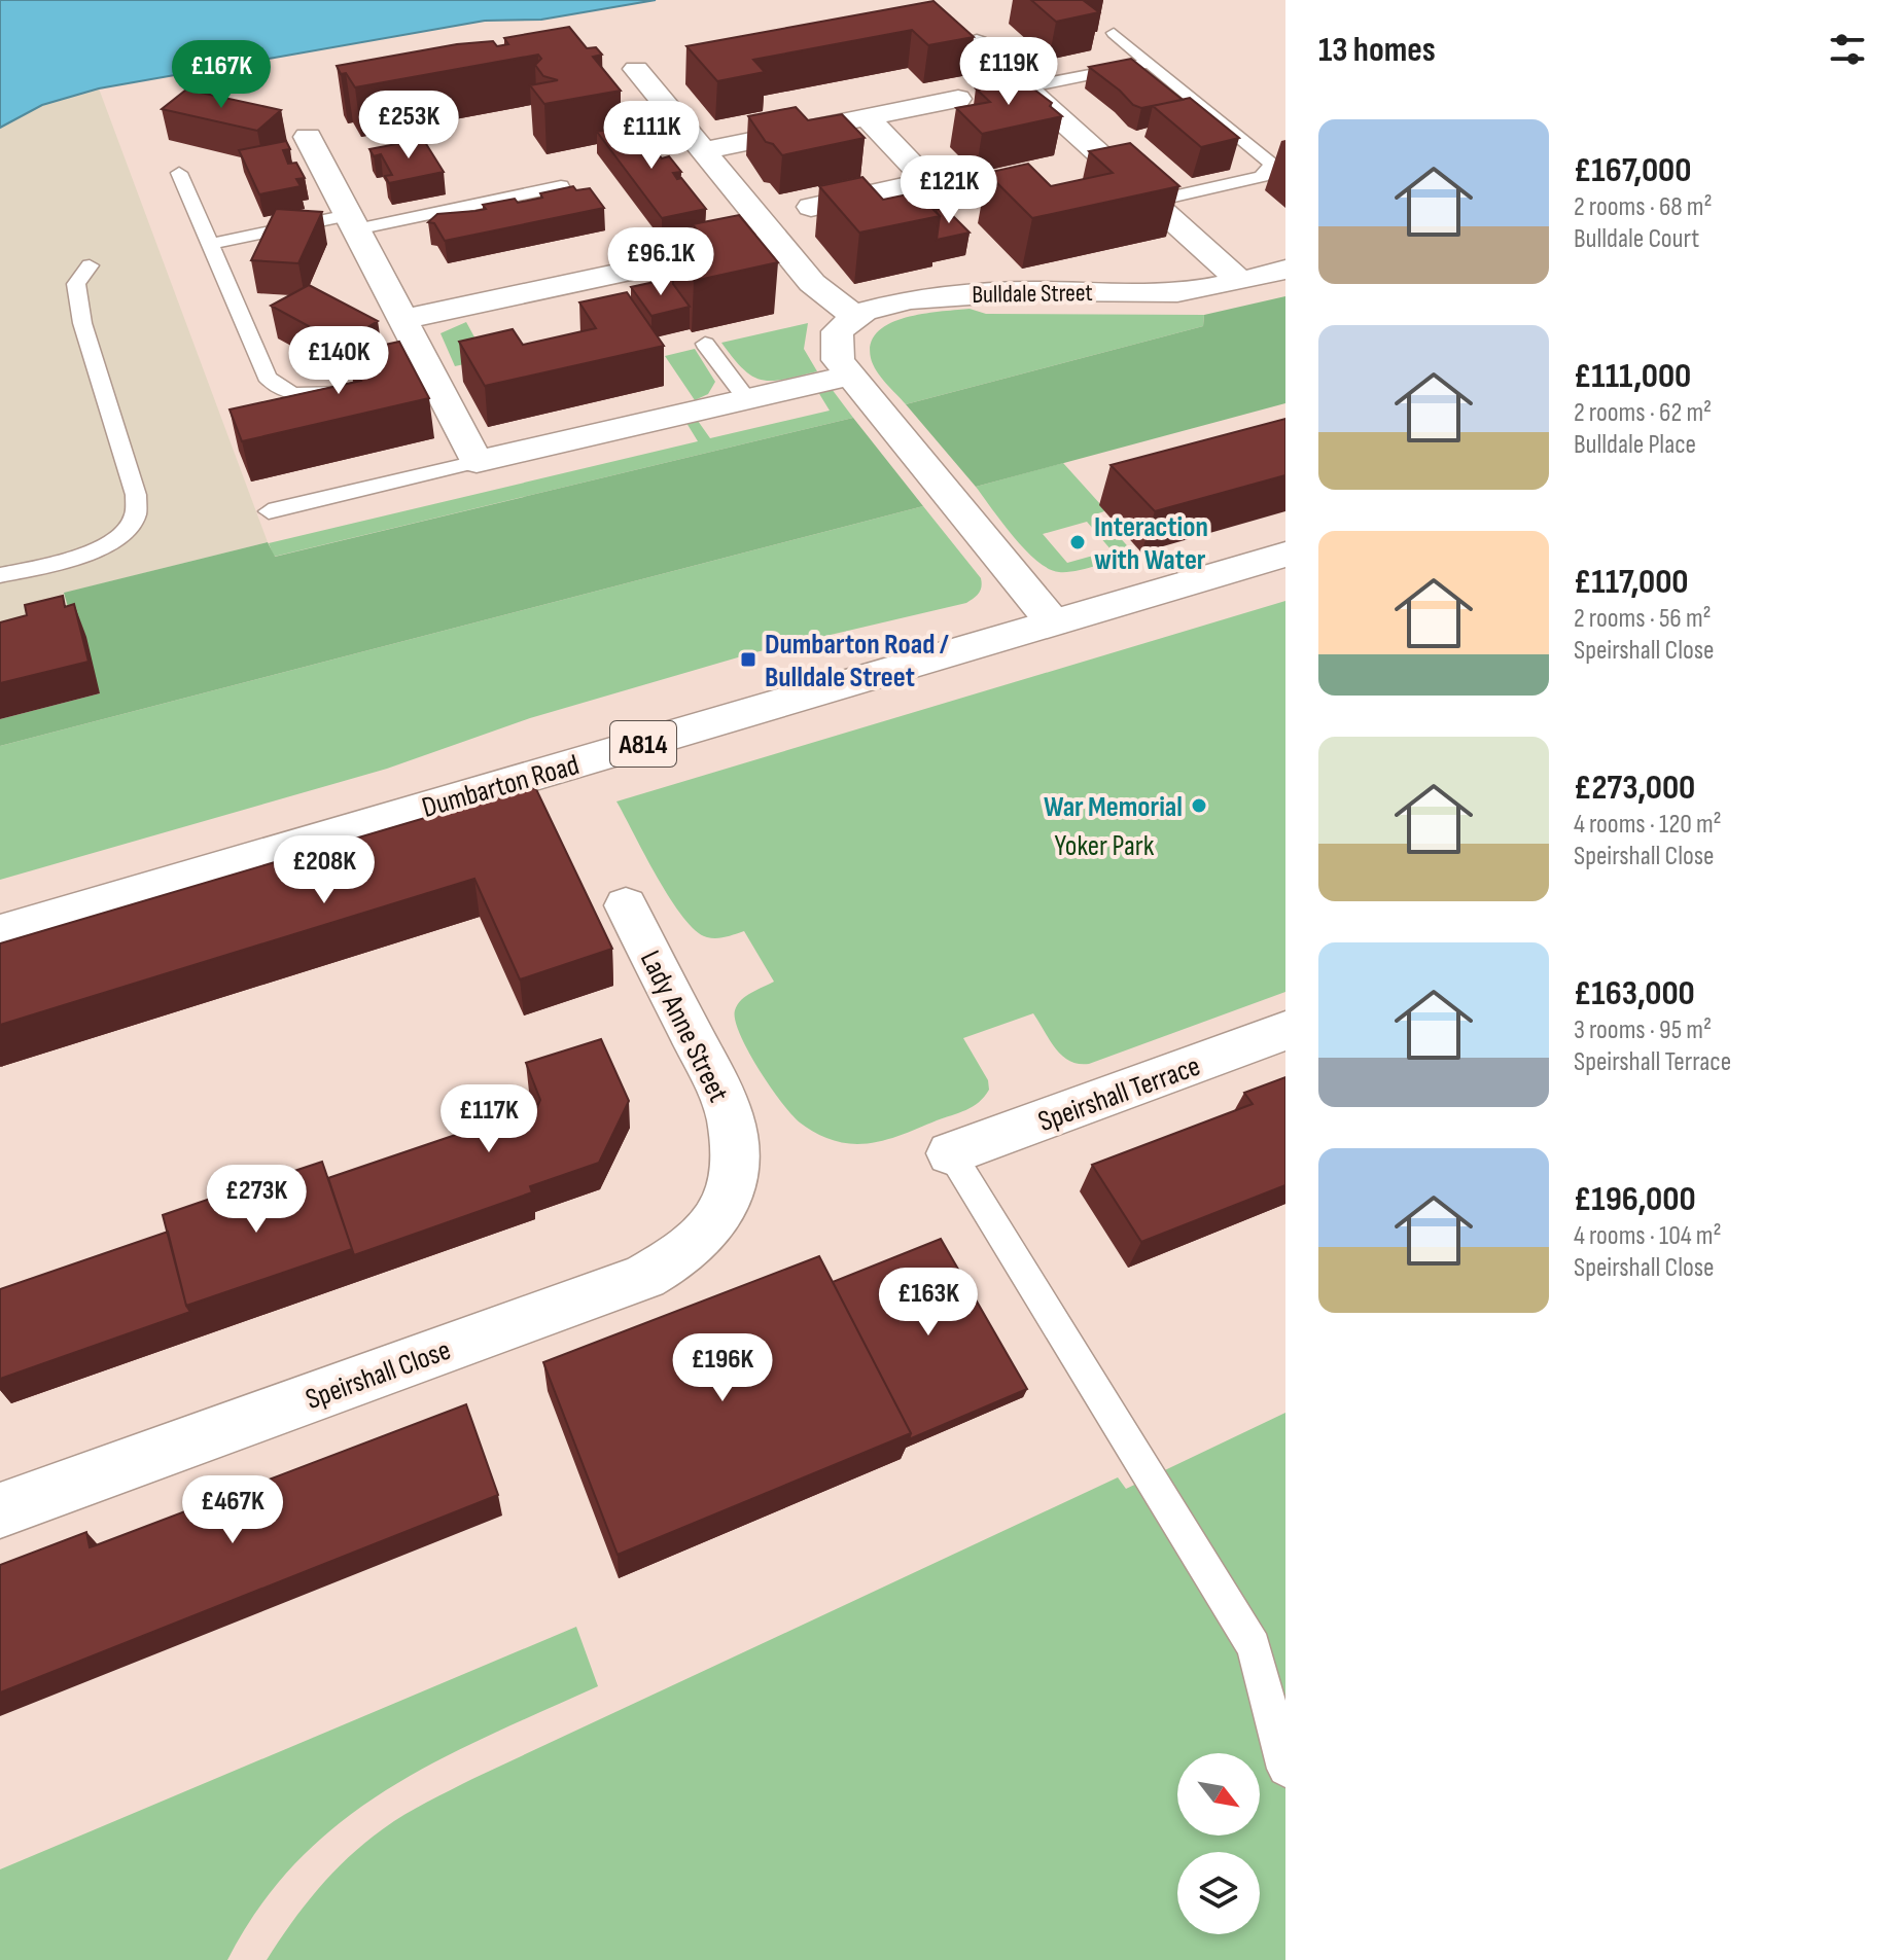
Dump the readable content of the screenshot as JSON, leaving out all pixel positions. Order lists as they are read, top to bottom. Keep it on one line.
{"streets":{"street":["Bulldale Street","A814","Dumbarton Road","Lady Anne Street","Speirshall Terrace","Speirshall Close"]},"crossings":[["Lady Anne Street","Speirshall Close"]],"parks":["Yoker Park"],"places":{"other":["Interaction with Water","War Memorial"],"transit":["Dumbarton Road / Bulldale Street"]},"north":"bottom right","page":{"heading":"13 homes","price":["£119K","£167K","£253K","£111K","£121K","£96.1K","£140K","£208K","£117K","£273K","£163K","£196K","£467K"],"list":[{"name":"£167,000","note":"2 rooms · 68 m² · Bulldale Court"},{"name":"£111,000","note":"2 rooms · 62 m² · Bulldale Place"},{"name":"£117,000","note":"2 rooms · 56 m² · Speirshall Close"},{"name":"£273,000","note":"4 rooms · 120 m² · Speirshall Close"},{"name":"£163,000","note":"3 rooms · 95 m² · Speirshall Terrace"},{"name":"£196,000","note":"4 rooms · 104 m² · Speirshall Close"}]}}
